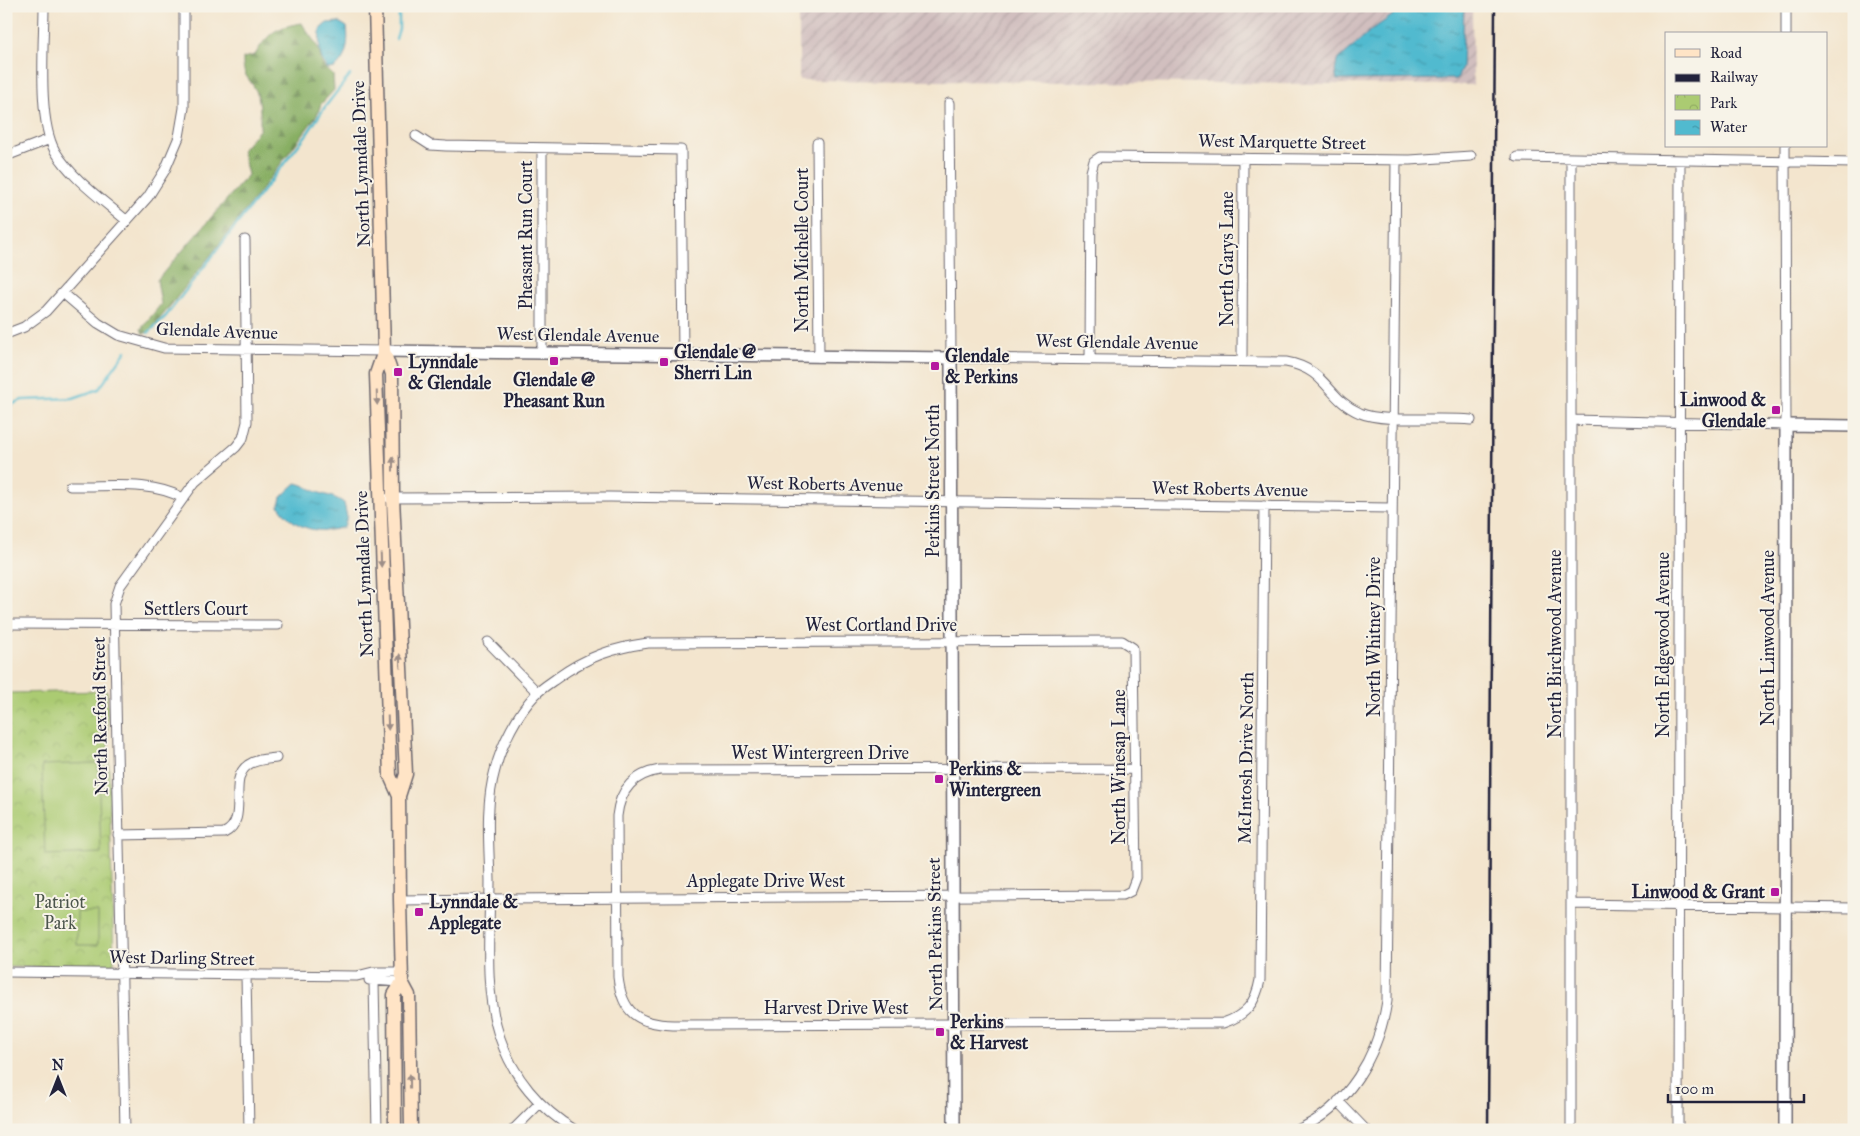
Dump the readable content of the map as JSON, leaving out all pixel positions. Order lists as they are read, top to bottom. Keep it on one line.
{"streets":{"main road":["North Lynndale Drive"],"street":["West Marquette Street","Pheasant Run Court","North Michelle Court","North Garys Lane","Glendale Avenue","West Glendale Avenue","Perkins Street North","West Roberts Avenue","Settlers Court","West Cortland Drive","North Whitney Drive","North Linwood Avenue","North Birchwood Avenue","North Edgewood Avenue","North Rexford Street","West Wintergreen Drive","McIntosh Drive North","North Winesap Lane","Applegate Drive West","North Perkins Street","West Darling Street","Harvest Drive West"]},"crossings":[["West Marquette Street","North Garys Lane"],["West Marquette Street","West Glendale Avenue"],["West Marquette Street","North Whitney Drive"],["North Lynndale Drive","Glendale Avenue"],["North Lynndale Drive","West Glendale Avenue"],["North Lynndale Drive","West Roberts Avenue"],["North Lynndale Drive","Applegate Drive West"],["North Lynndale Drive","West Darling Street"],["Pheasant Run Court","West Glendale Avenue"],["North Michelle Court","West Glendale Avenue"],["North Garys Lane","West Glendale Avenue"],["Glendale Avenue","West Glendale Avenue"],["Glendale Avenue","North Rexford Street"],["West Glendale Avenue","Perkins Street North"],["West Glendale Avenue","North Whitney Drive"],["Perkins Street North","West Roberts Avenue"],["Perkins Street North","West Cortland Drive"],["Perkins Street North","West Wintergreen Drive"],["Perkins Street North","North Perkins Street"],["West Roberts Avenue","North Whitney Drive"],["West Roberts Avenue","McIntosh Drive North"],["Settlers Court","North Rexford Street"],["West Cortland Drive","North Winesap Lane"],["North Rexford Street","West Darling Street"],["West Wintergreen Drive","North Winesap Lane"],["West Wintergreen Drive","Applegate Drive West"],["West Wintergreen Drive","North Perkins Street"],["West Wintergreen Drive","Harvest Drive West"],["McIntosh Drive North","Harvest Drive West"],["North Winesap Lane","Applegate Drive West"],["Applegate Drive West","North Perkins Street"],["North Perkins Street","Harvest Drive West"]],"parks":["Patriot Park"],"places":{"transit":["Glendale @ Pheasant Run","Glendale @ Sherri Lin","Glendale & Perkins","Lynndale & Glendale","Linwood & Glendale","Perkins & Wintergreen","Linwood & Grant","Lynndale & Applegate","Perkins & Harvest"]},"legend":["Road","Railway","Park","Water"],"scale_bar":"100 m","north":"top"}
